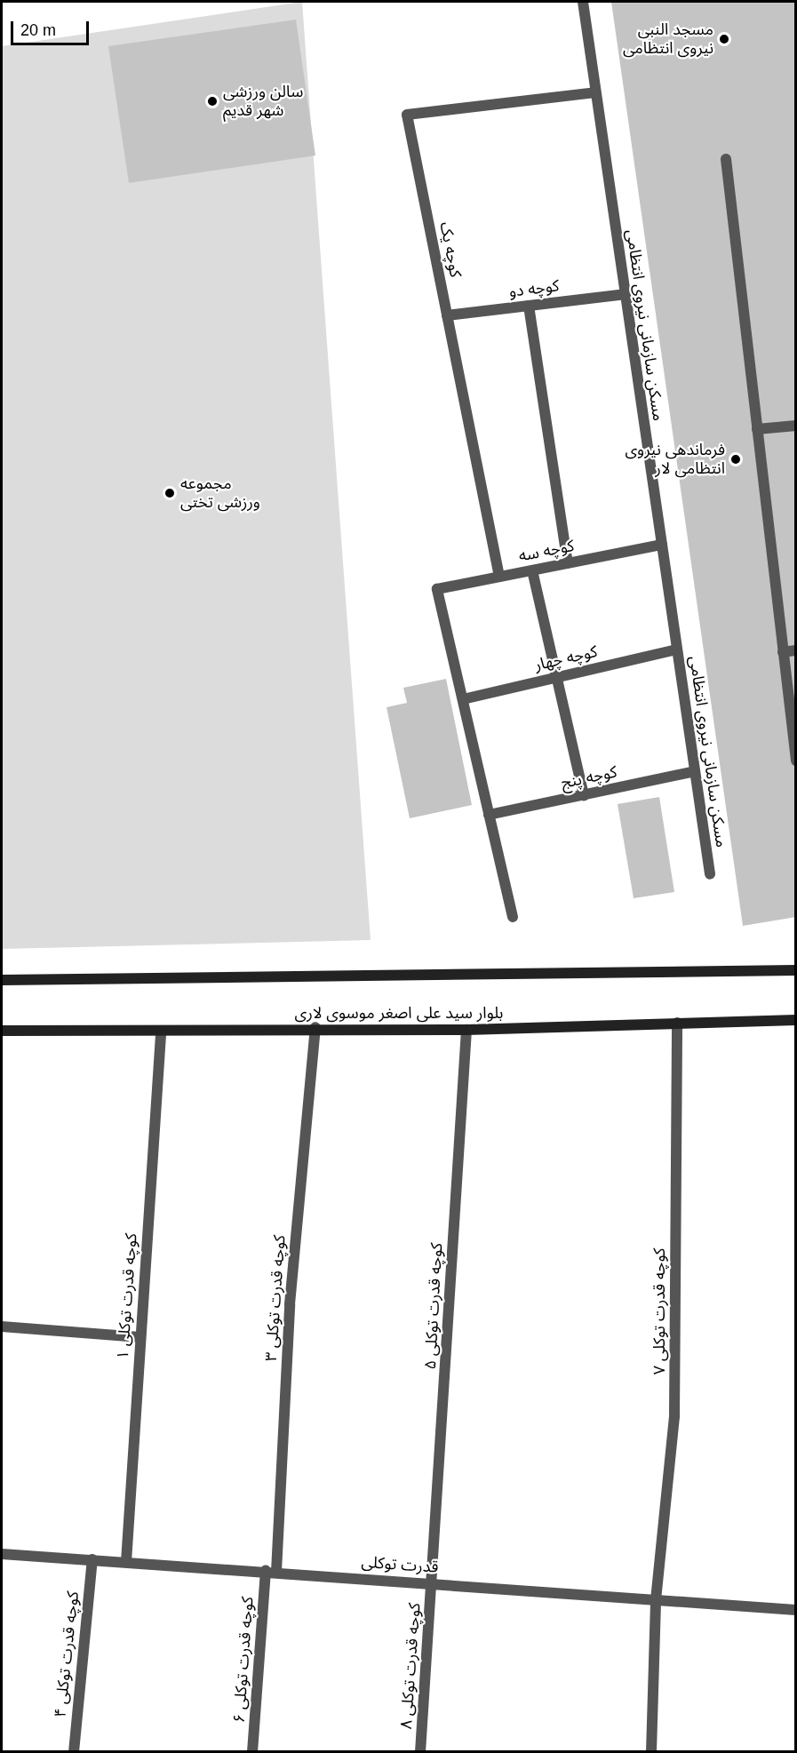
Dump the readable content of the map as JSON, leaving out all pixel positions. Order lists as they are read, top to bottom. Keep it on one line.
{"streets":{"main road":["بلوار سید علی اصغر موسوی لاری"],"street":["کوچه یک","کوچه دو","مسکن سازمانی نیروی انتظامی","کوچه سه","کوچه چهار","کوچه پنج","کوچه قدرت توکلی ۱","کوچه قدرت توکلی ۳","کوچه قدرت توکلی ۵","کوچه قدرت توکلی ۷","قدرت توکلی","کوچه قدرت توکلی ۴","کوچه قدرت توکلی ۶","کوچه قدرت توکلی ۸"]},"crossings":[["کوچه یک","کوچه دو"],["کوچه یک","مسکن سازمانی نیروی انتظامی"],["کوچه یک","کوچه سه"],["کوچه دو","مسکن سازمانی نیروی انتظامی"],["مسکن سازمانی نیروی انتظامی","کوچه سه"],["مسکن سازمانی نیروی انتظامی","کوچه چهار"],["مسکن سازمانی نیروی انتظامی","کوچه پنج"],["کوچه سه","کوچه چهار"],["بلوار سید علی اصغر موسوی لاری","کوچه قدرت توکلی ۱"],["بلوار سید علی اصغر موسوی لاری","کوچه قدرت توکلی ۳"],["بلوار سید علی اصغر موسوی لاری","کوچه قدرت توکلی ۵"],["بلوار سید علی اصغر موسوی لاری","کوچه قدرت توکلی ۷"],["کوچه قدرت توکلی ۱","قدرت توکلی"],["کوچه قدرت توکلی ۳","قدرت توکلی"],["کوچه قدرت توکلی ۳","کوچه قدرت توکلی ۶"],["کوچه قدرت توکلی ۵","قدرت توکلی"],["کوچه قدرت توکلی ۵","کوچه قدرت توکلی ۸"],["کوچه قدرت توکلی ۷","قدرت توکلی"],["قدرت توکلی","کوچه قدرت توکلی ۴"],["قدرت توکلی","کوچه قدرت توکلی ۶"],["قدرت توکلی","کوچه قدرت توکلی ۸"]],"places":["مسجد النبی نیروی انتظامی","سالن ورزشی شهر قدیم","فرماندهی نیروی انتظامی لار","مجموعه ورزشی تختی"],"scale_bar":"20 m"}
